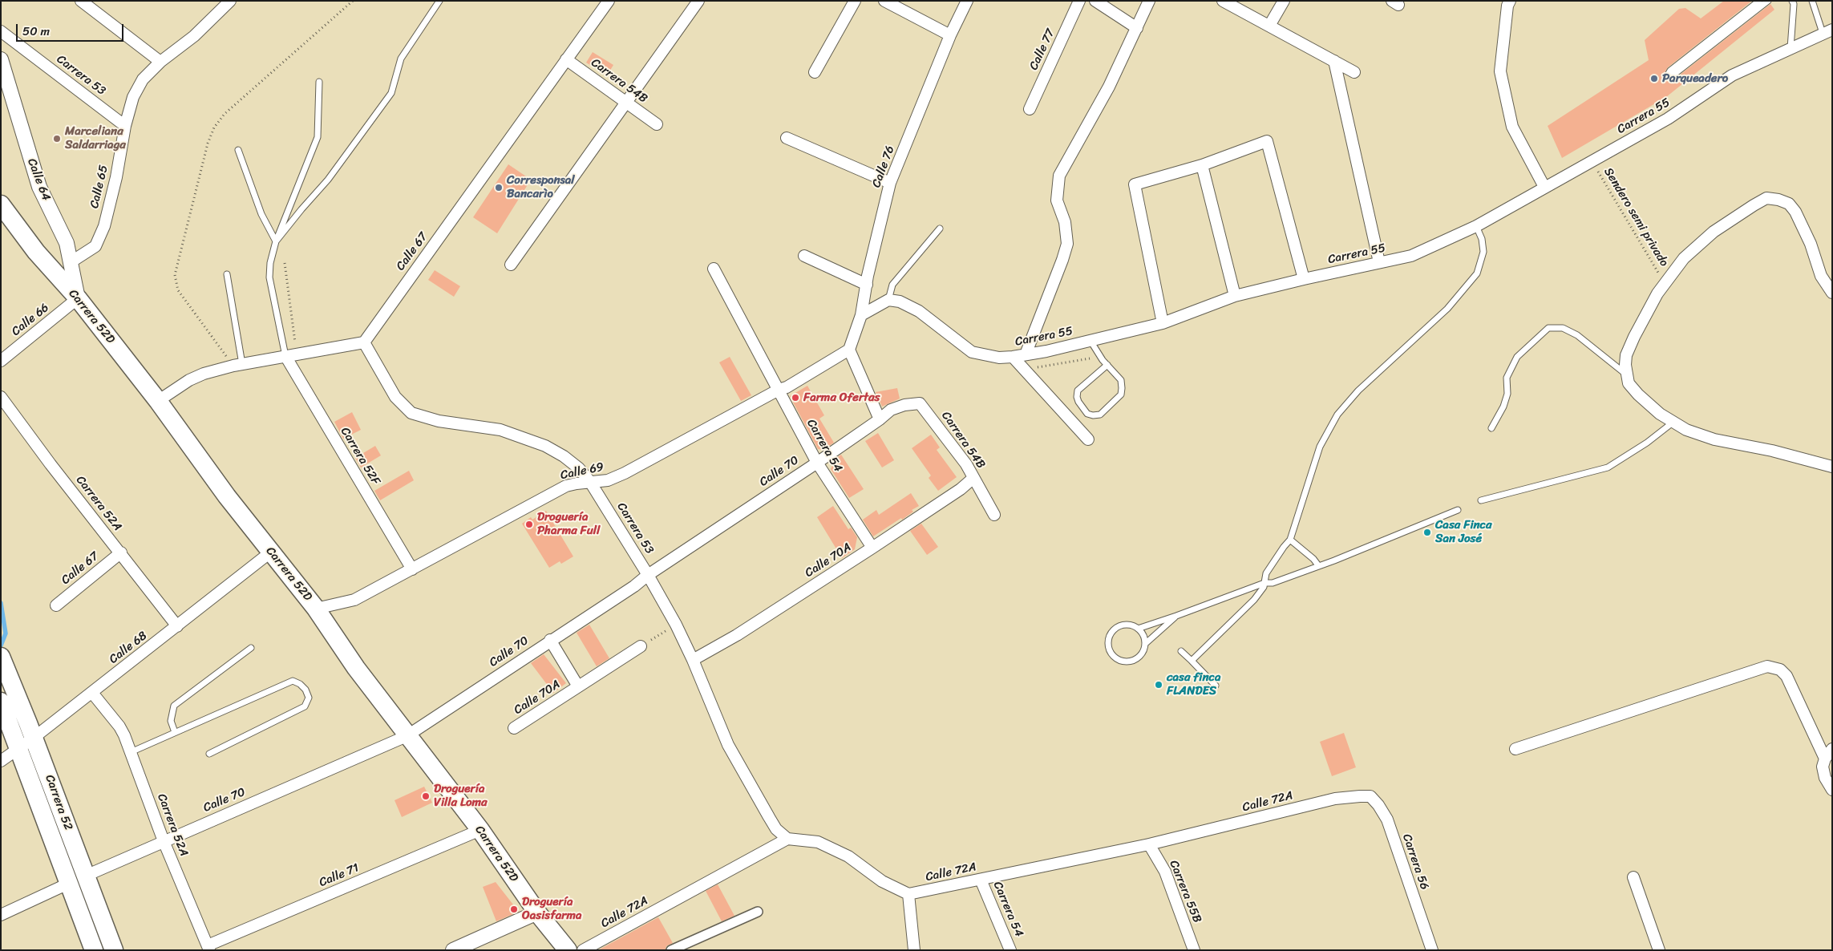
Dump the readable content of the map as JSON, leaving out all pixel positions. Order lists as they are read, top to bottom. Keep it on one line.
{"streets":{"main road":["Carrera 52D","Carrera 52"],"street":["Calle 77","Carrera 53","Carrera 54B","Carrera 55","Calle 76","Calle 64","Calle 65","Calle 67","Calle 66","Carrera 54","Carrera 52F","Calle 69","Calle 70","Carrera 52A","Calle 70A","Calle 68","Calle 72A","Carrera 56","Calle 71","Carrera 55B"],"path":["Sendero semi privado"]},"crossings":[["Carrera 53","Calle 65"],["Carrera 53","Calle 67"],["Carrera 53","Calle 69"],["Carrera 53","Calle 70"],["Carrera 53","Calle 70A"],["Carrera 53","Calle 72A"],["Carrera 54B","Calle 67"],["Carrera 54B","Calle 70"],["Carrera 54B","Calle 70A"],["Carrera 55","Sendero semi privado"],["Calle 76","Calle 69"],["Calle 64","Calle 65"],["Calle 64","Carrera 52D"],["Calle 64","Calle 66"],["Calle 67","Carrera 52A"],["Carrera 52D","Calle 66"],["Carrera 52D","Calle 69"],["Carrera 52D","Calle 70"],["Carrera 52D","Calle 68"],["Carrera 52D","Calle 71"],["Carrera 54","Calle 69"],["Carrera 54","Calle 70"],["Carrera 54","Calle 70A"],["Carrera 54","Calle 72A"],["Carrera 52F","Calle 69"],["Calle 70","Carrera 52A"],["Calle 70","Carrera 52"],["Carrera 52A","Calle 68"],["Carrera 52A","Calle 71"],["Calle 68","Carrera 52"],["Calle 72A","Carrera 56"],["Calle 72A","Carrera 55B"]],"places":["Parqueadero","Marceliana Saldarriaga","Corresponsal Bancarìo","Farma Ofertas","Droguería Pharma Full","Casa Finca San José","casa finca FLANDES","Droguería Villa Loma","Droguería Oasisfarma"],"scale_bar":"50 m"}
